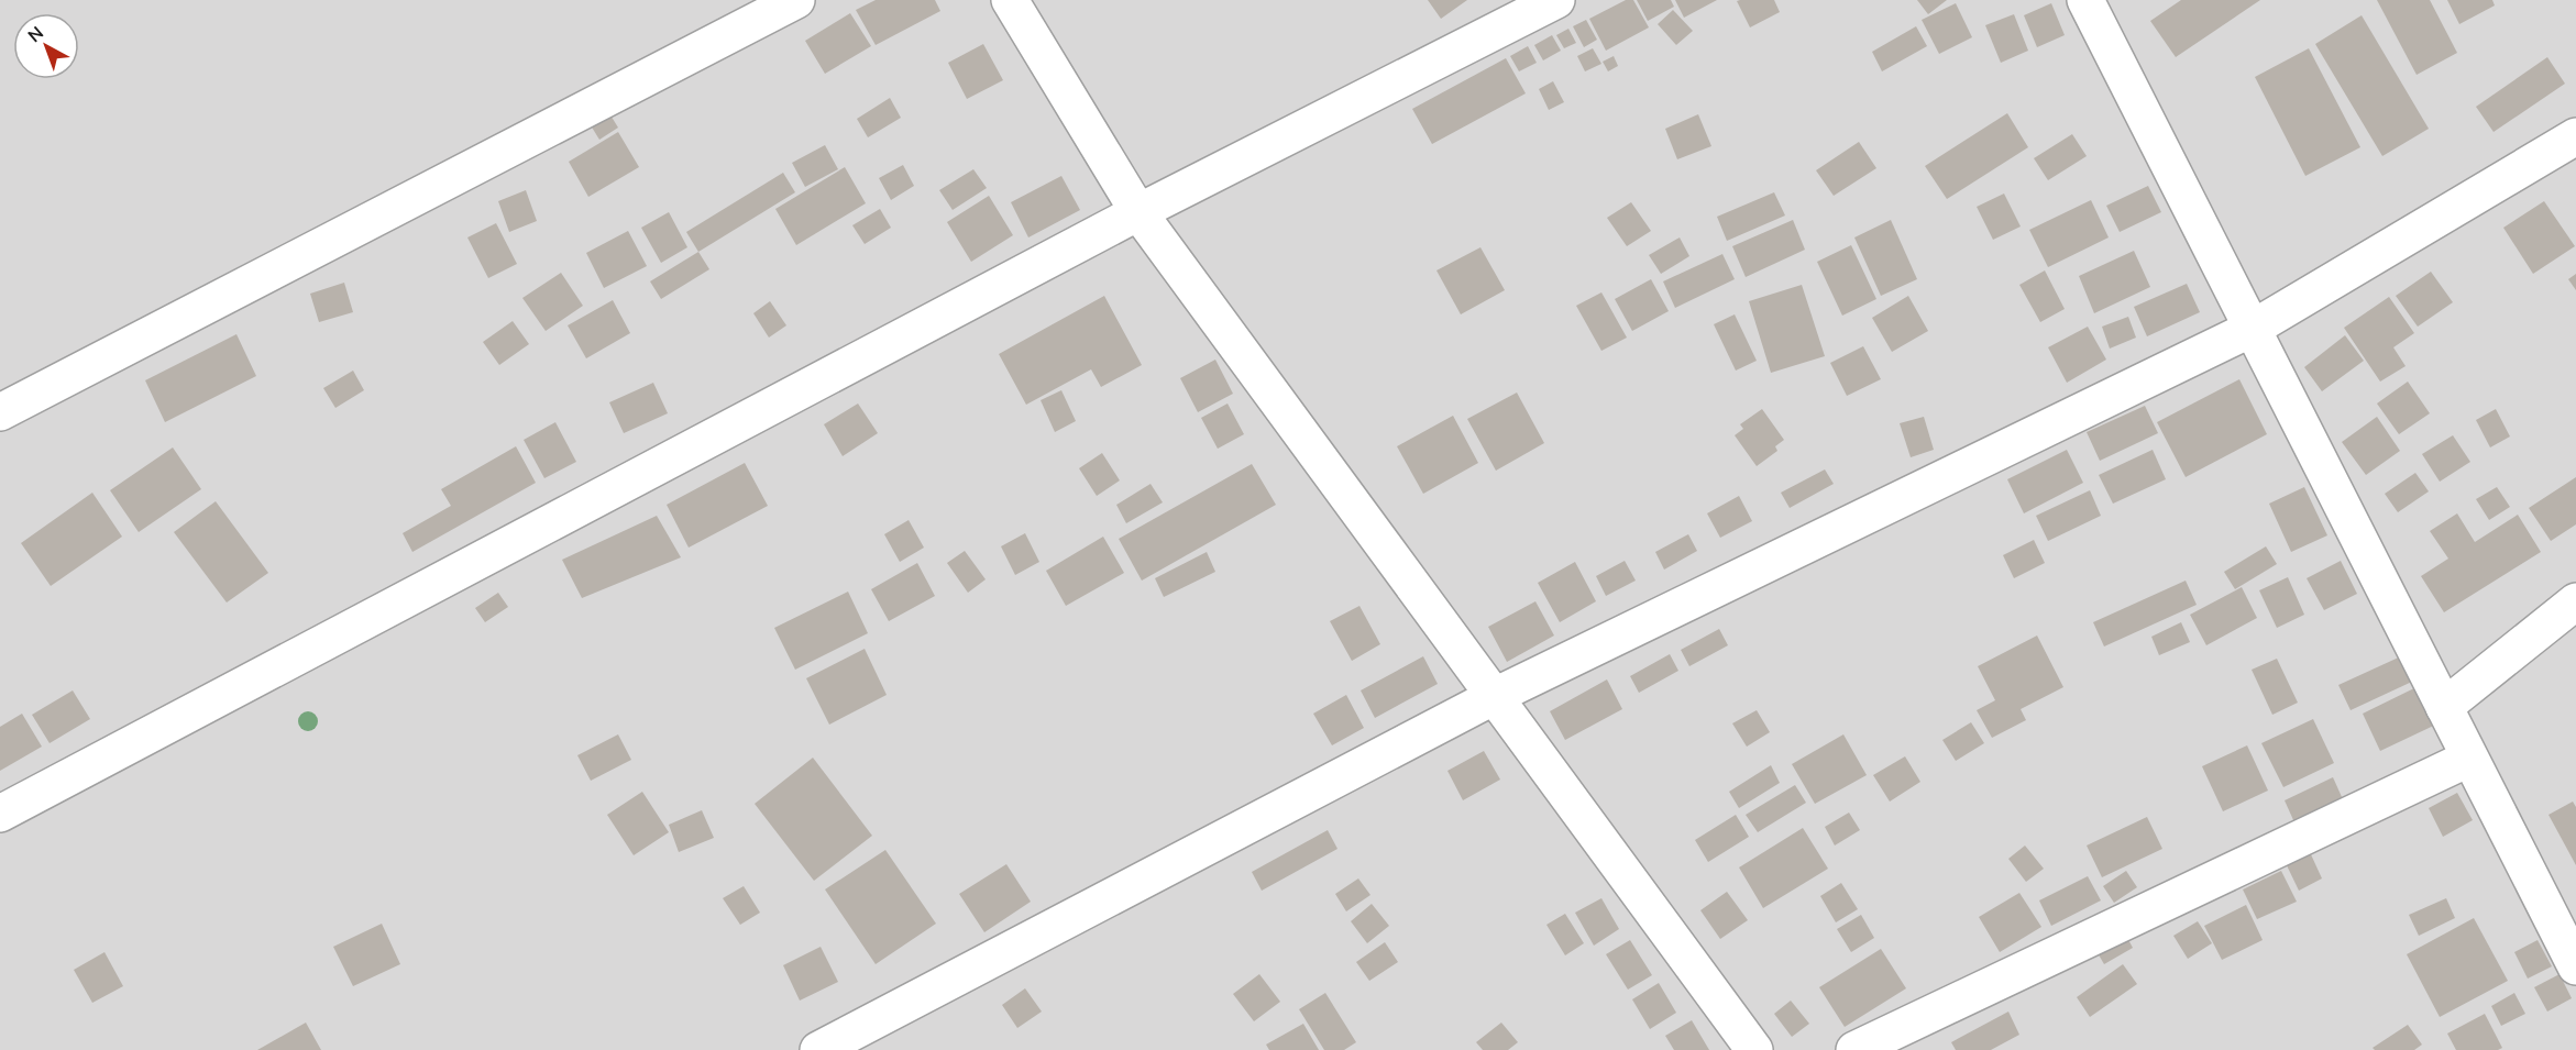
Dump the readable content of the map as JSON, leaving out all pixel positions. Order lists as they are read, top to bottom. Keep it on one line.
{"north":"top left"}
